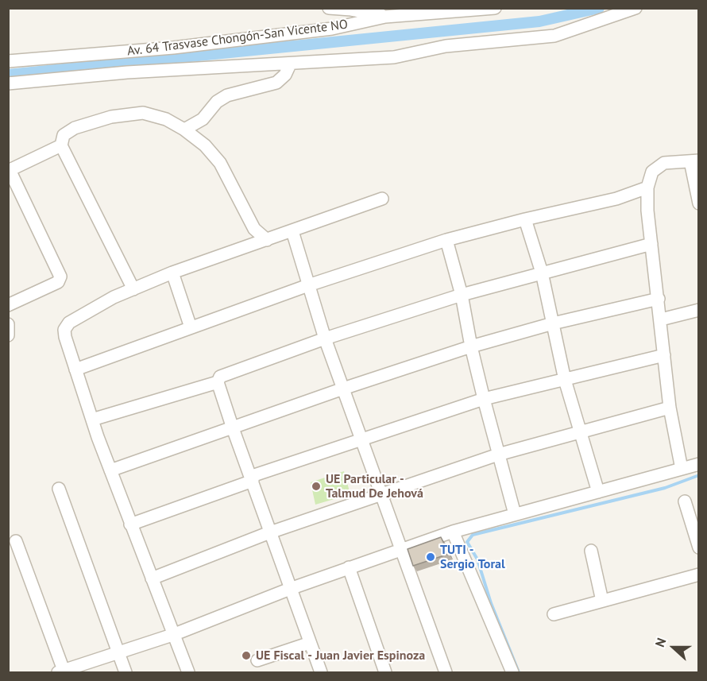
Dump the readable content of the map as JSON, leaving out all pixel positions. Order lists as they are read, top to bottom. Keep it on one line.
{"streets":{"street":["Av. 64 Trasvase Chongón-San Vicente NO"]},"places":["UE Particular - Talmud De Jehová","TUTI - Sergio Toral","UE Fiscal - Juan Javier Espinoza"],"north":"left"}
